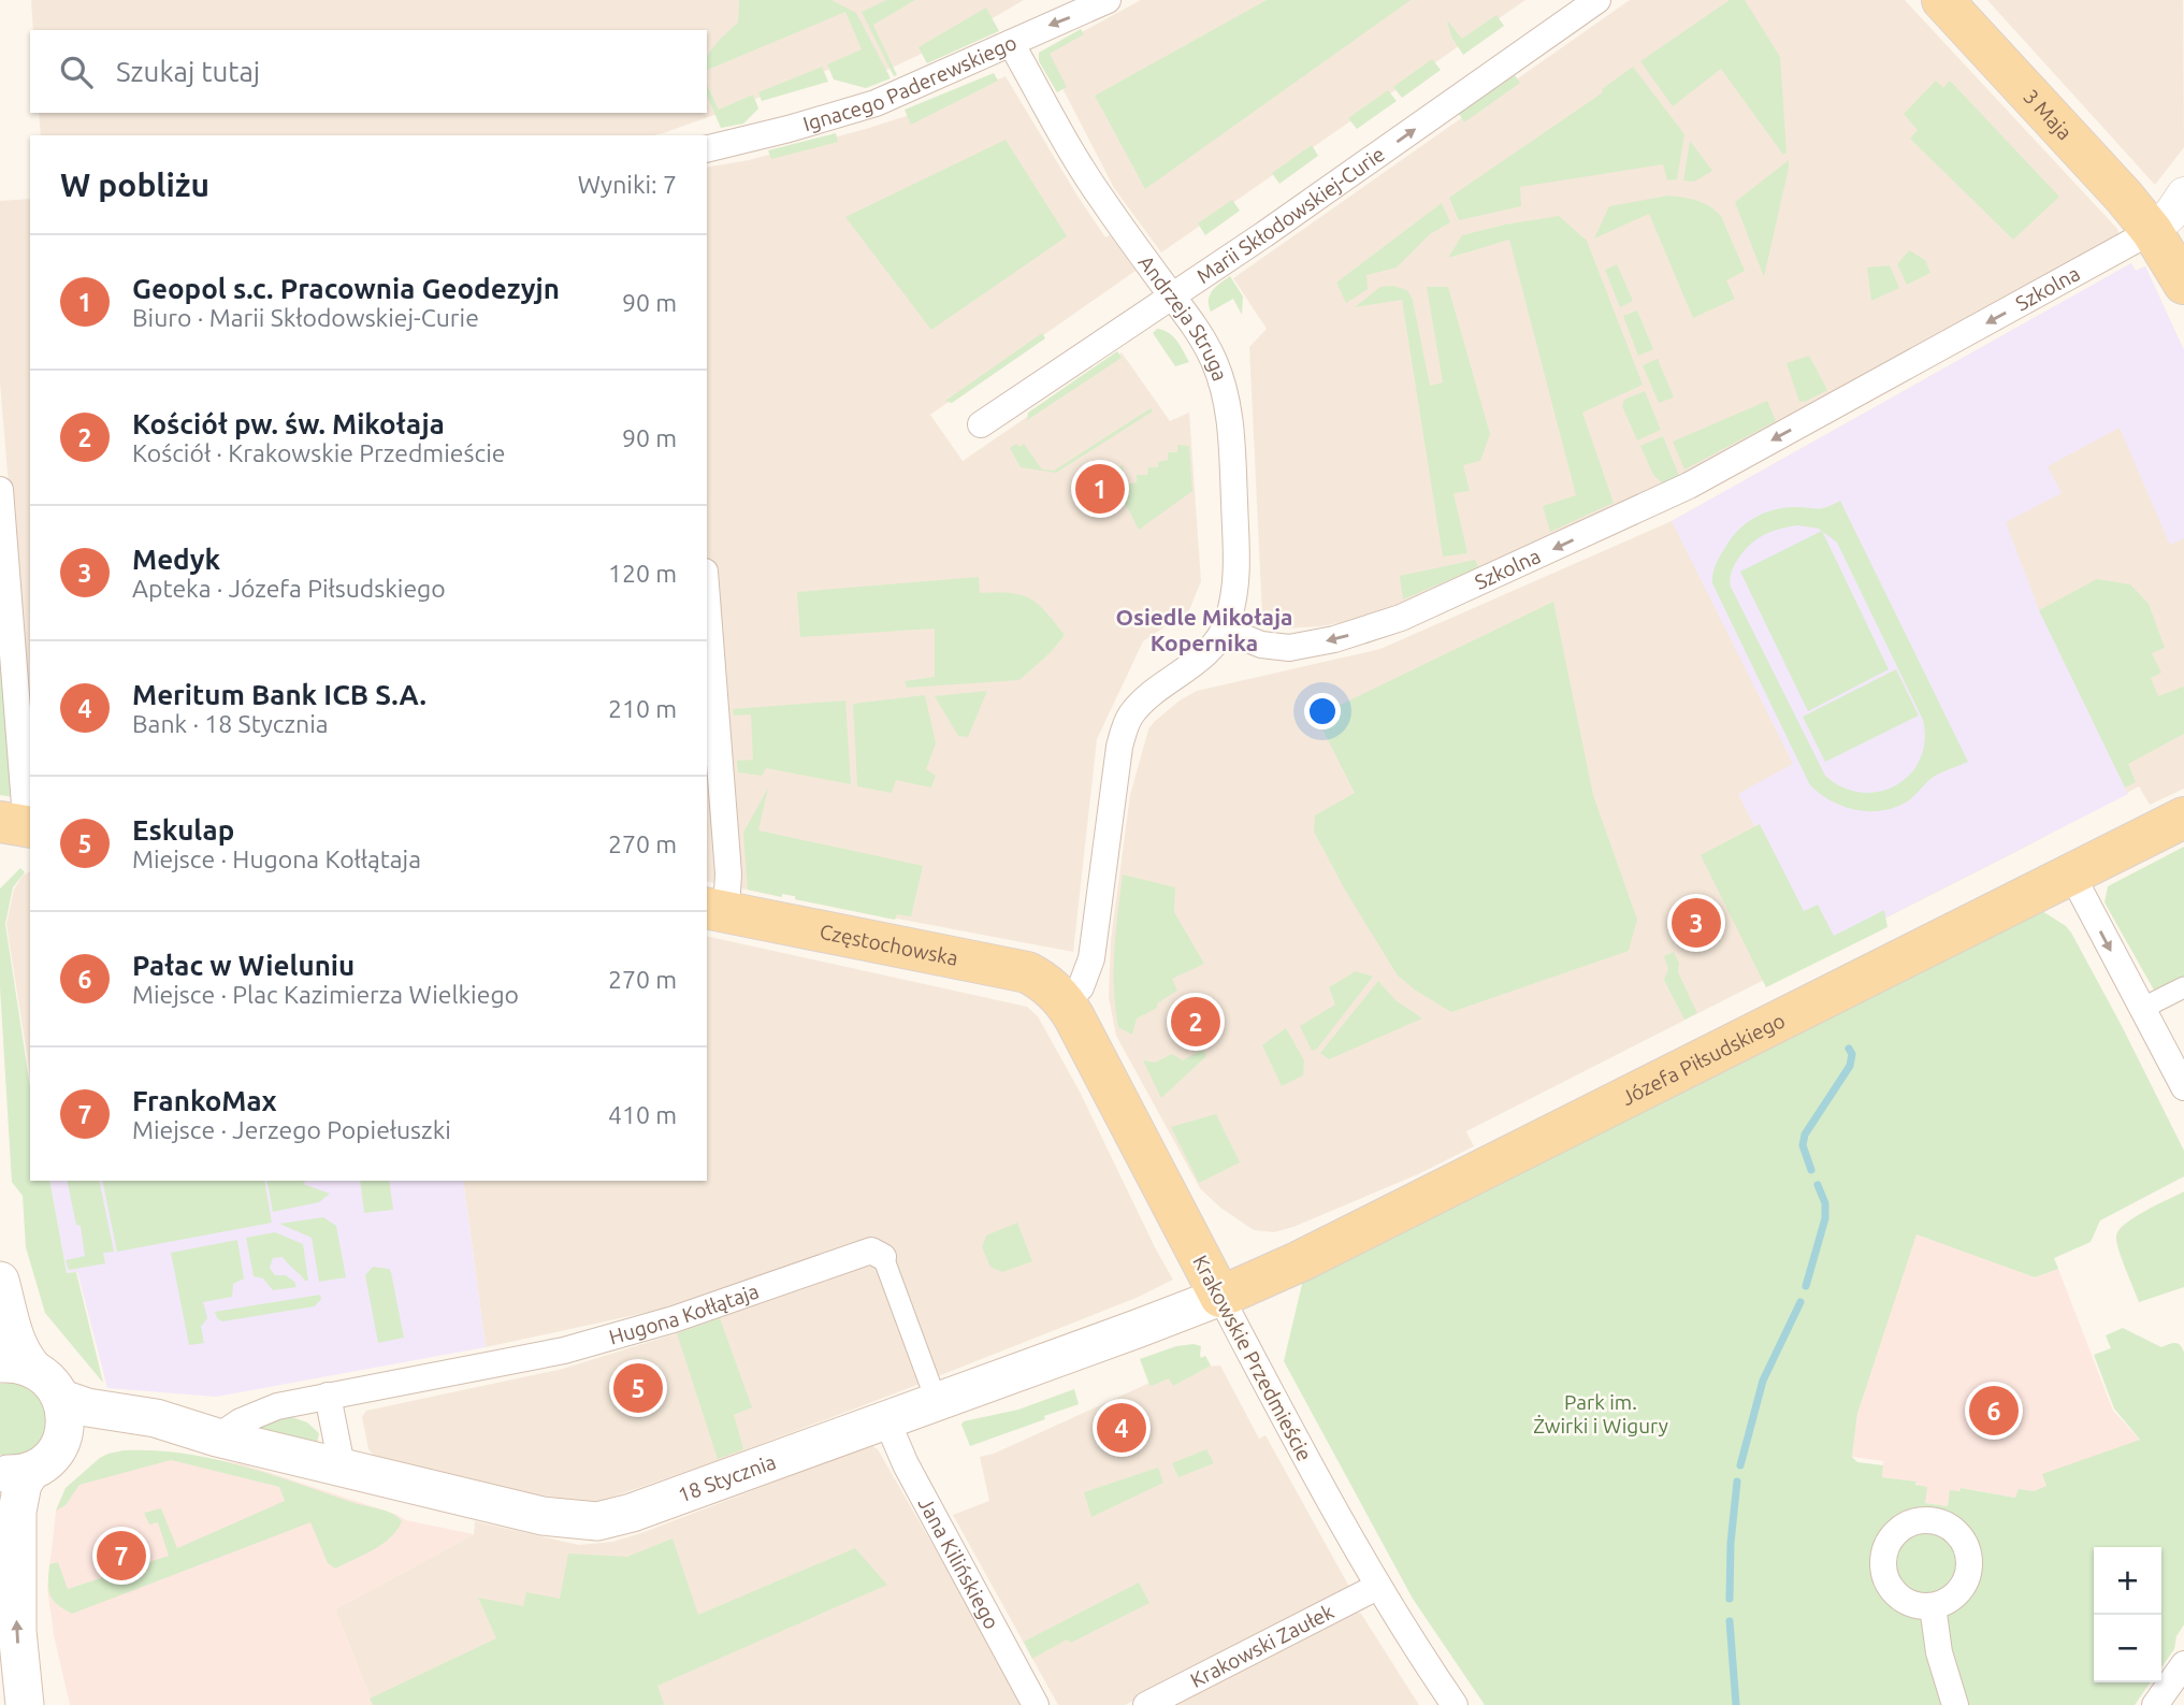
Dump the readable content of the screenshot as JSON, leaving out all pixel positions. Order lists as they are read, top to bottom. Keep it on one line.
{"streets":{"main road":["3 Maja","Częstochowska","Józefa Piłsudskiego","Krakowskie Przedmieście","18 Stycznia"],"street":["Ignacego Paderewskiego","Marii Skłodowskiej-Curie","Szkolna","Andrzeja Struga","Hugona Kołłątaja","Jana Kilińskiego","Krakowski Zaułek"]},"crossings":[["Ignacego Paderewskiego","Andrzeja Struga"],["3 Maja","Szkolna"],["Marii Skłodowskiej-Curie","Andrzeja Struga"],["Szkolna","Andrzeja Struga"],["Częstochowska","Krakowskie Przedmieście"],["Józefa Piłsudskiego","Krakowskie Przedmieście"],["Józefa Piłsudskiego","18 Stycznia"],["Hugona Kołłątaja","18 Stycznia"],["Krakowskie Przedmieście","18 Stycznia"],["Krakowskie Przedmieście","Krakowski Zaułek"],["18 Stycznia","Jana Kilińskiego"]],"one_way":["Marii Skłodowskiej-Curie","Szkolna"],"districts":["Osiedle Mikołaja Kopernika"],"parks":["Park im. Żwirki i Wigury"],"page":{"search":"Szukaj tutaj","heading":["W pobliżu","Wyniki: 7"],"list":[{"mark":"1","name":"Geopol s.c. Pracownia Geodezyjn","note":"Biuro · Marii Skłodowskiej-Curie","value":"90 m"},{"mark":"2","name":"Kościół pw. św. Mikołaja","note":"Kościół · Krakowskie Przedmieście","value":"90 m"},{"mark":"3","name":"Medyk","note":"Apteka · Józefa Piłsudskiego","value":"120 m"},{"mark":"4","name":"Meritum Bank ICB S.A.","note":"Bank · 18 Stycznia","value":"210 m"},{"mark":"5","name":"Eskulap","note":"Miejsce · Hugona Kołłątaja","value":"270 m"},{"mark":"6","name":"Pałac w Wieluniu","note":"Miejsce · Plac Kazimierza Wielkiego","value":"270 m"},{"mark":"7","name":"FrankoMax","note":"Miejsce · Jerzego Popiełuszki","value":"410 m"}],"pins":["1","3","2","5","6","4","7"],"map_buttons":["+","−"]}}
